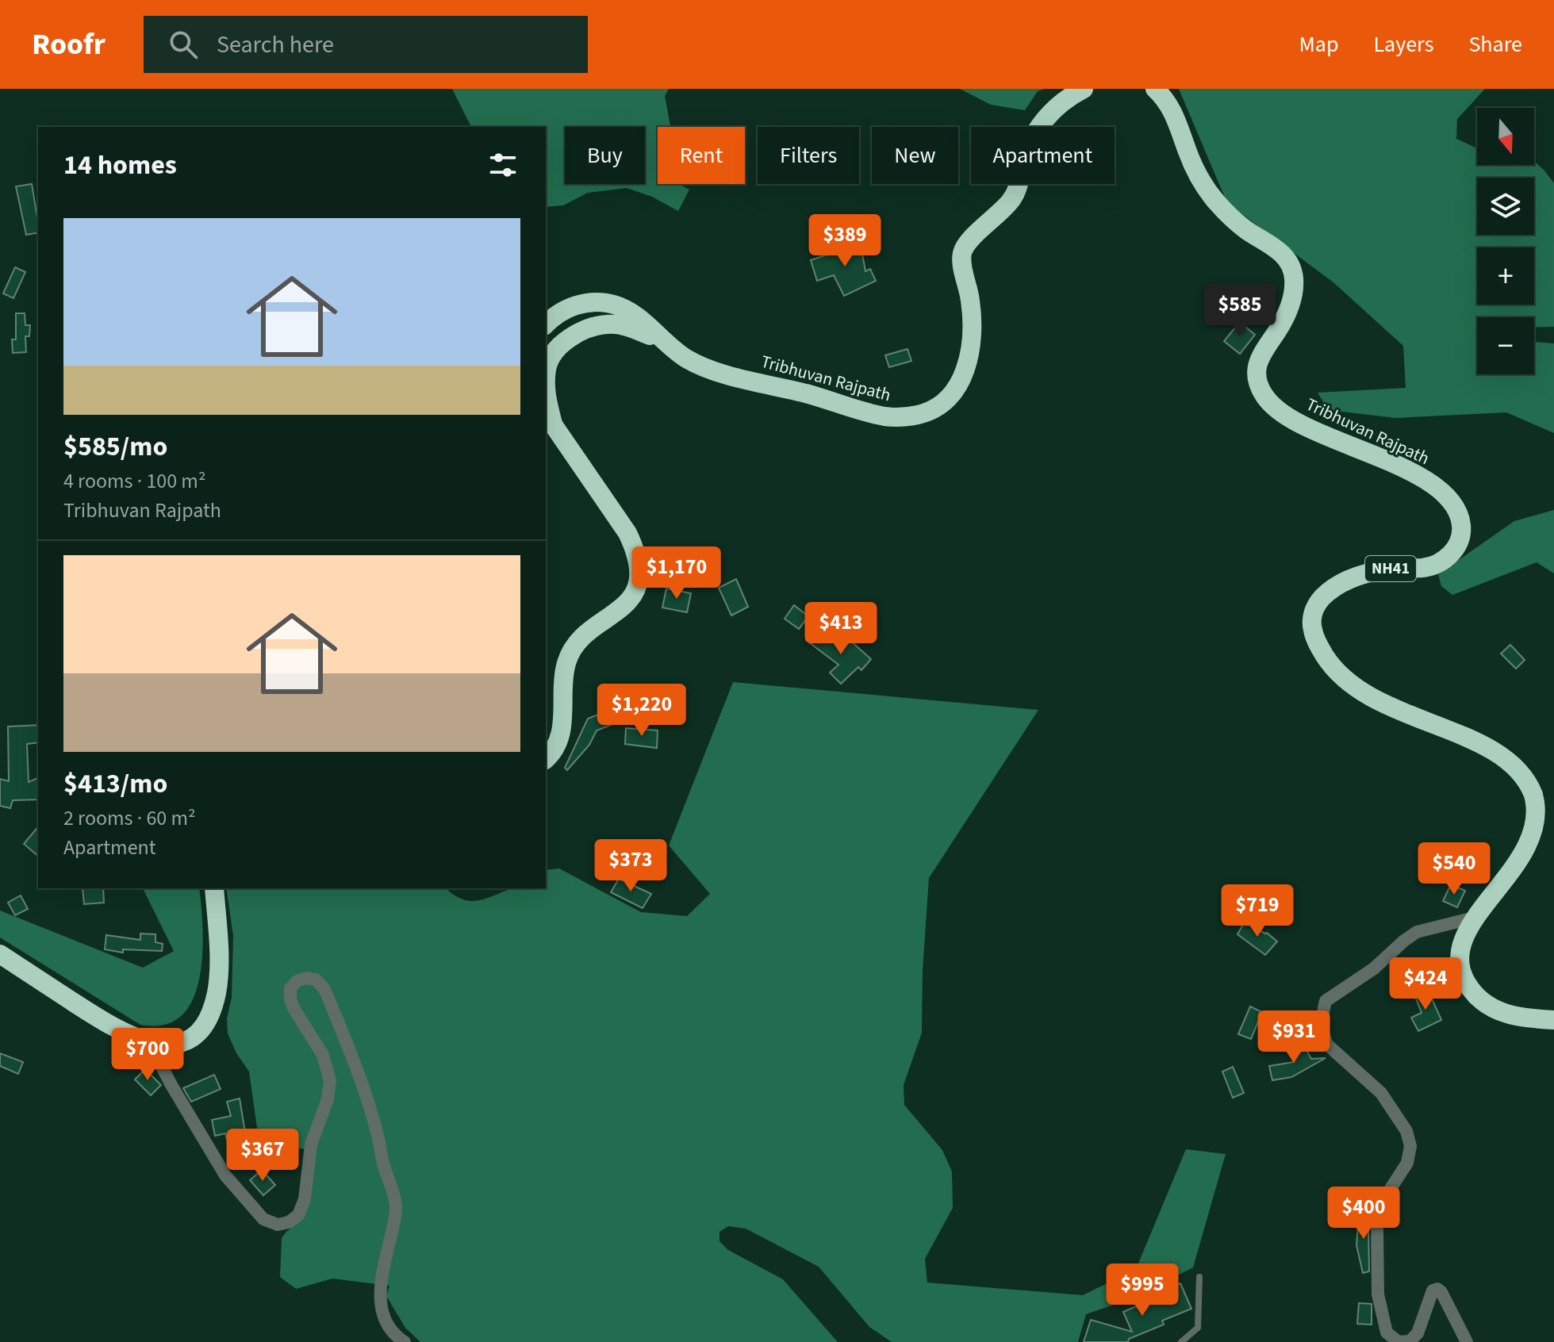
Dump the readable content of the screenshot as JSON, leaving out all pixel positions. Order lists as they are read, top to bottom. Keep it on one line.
{"streets":{"highway":["Tribhuvan Rajpath","NH41"]},"north":"bottom","page":{"header":"Roofr","search":"Search here","nav":["Map","Layers","Share"],"map_buttons":["+","−"],"chip":["Buy","Rent","Filters","New","Apartment"],"heading":"14 homes","list":[{"name":"$585/mo","note":"4 rooms · 100 m² · Tribhuvan Rajpath"},{"name":"$413/mo","note":"2 rooms · 60 m² · Apartment"}],"price":["$389","$585","$1,170","$413","$1,220","$373","$540","$719","$424","$931","$700","$367","$400","$995"]}}
